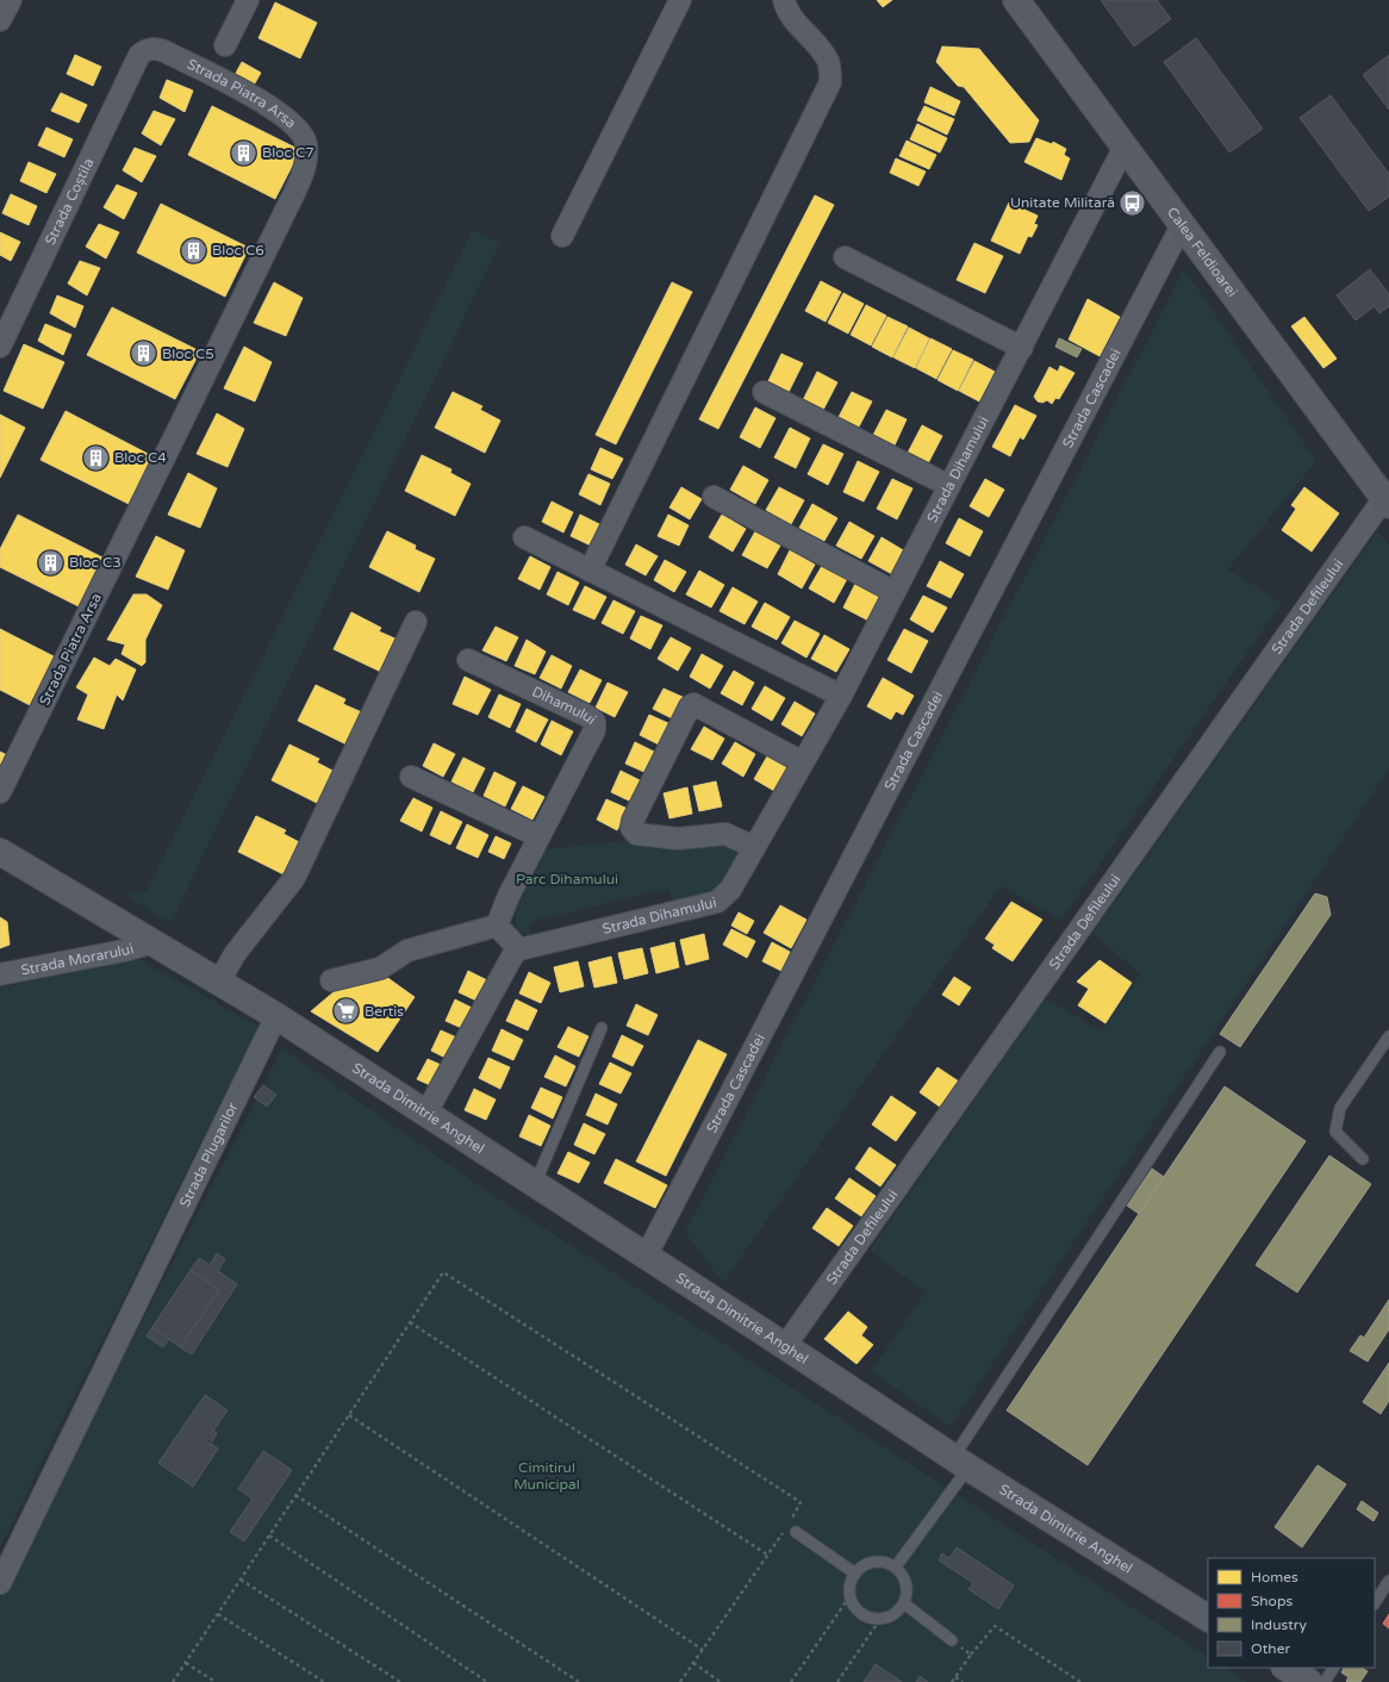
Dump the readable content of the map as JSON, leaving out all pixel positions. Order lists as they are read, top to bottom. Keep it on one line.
{"streets":{"main road":["Calea Feldioarei"],"street":["Strada Piatra Arsa","Strada Coștila","Strada Cascadei","Strada Dihamului","Strada Defileului","Dihamului","Strada Morarului","Strada Dimitrie Anghel","Strada Plugarilor"]},"crossings":[["Strada Piatra Arsa","Strada Coștila"],["Calea Feldioarei","Strada Cascadei"],["Calea Feldioarei","Strada Dihamului"],["Calea Feldioarei","Strada Defileului"],["Strada Cascadei","Strada Dimitrie Anghel"],["Strada Defileului","Strada Dimitrie Anghel"],["Strada Dimitrie Anghel","Strada Plugarilor"]],"parks":["Parc Dihamului","Cimitirul Municipal"],"places":{"building":["Bloc C7","Bloc C6","Bloc C5","Bloc C4","Bloc C3"],"bus stop":["Unitate Militară"],"supermarket":["Bertis"]},"legend":["Homes","Shops","Industry","Other"]}
